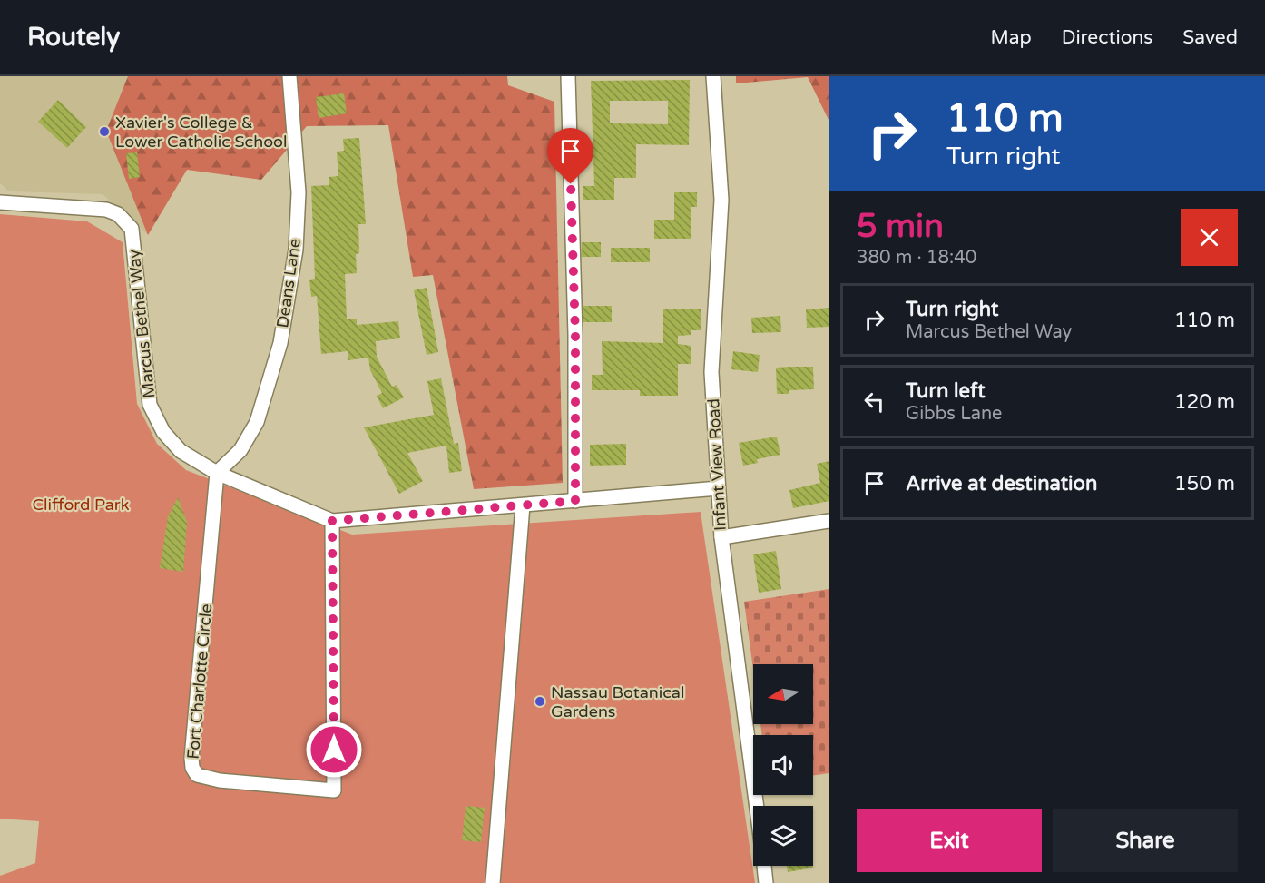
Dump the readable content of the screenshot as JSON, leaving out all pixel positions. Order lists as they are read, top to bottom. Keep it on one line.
{"streets":{"street":["Deans Lane","Marcus Bethel Way","Infant View Road","Fort Charlotte Circle"]},"crossings":[["Deans Lane","Marcus Bethel Way"],["Deans Lane","Fort Charlotte Circle"],["Marcus Bethel Way","Infant View Road"],["Marcus Bethel Way","Fort Charlotte Circle"]],"parks":["Clifford Park"],"places":["Xavier's College & Lower Catholic School","Nassau Botanical Gardens"],"north":"left","page":{"header":"Routely","nav":["Map","Directions","Saved"],"turn":["110 m","Turn right"],"heading":["5 min","380 m · 18:40"],"list":[{"name":"Turn right","note":"Marcus Bethel Way","value":"110 m"},{"name":"Turn left","note":"Gibbs Lane","value":"120 m"},{"name":"Arrive at destination","value":"150 m"}],"buttons":["Exit","Share"]}}
